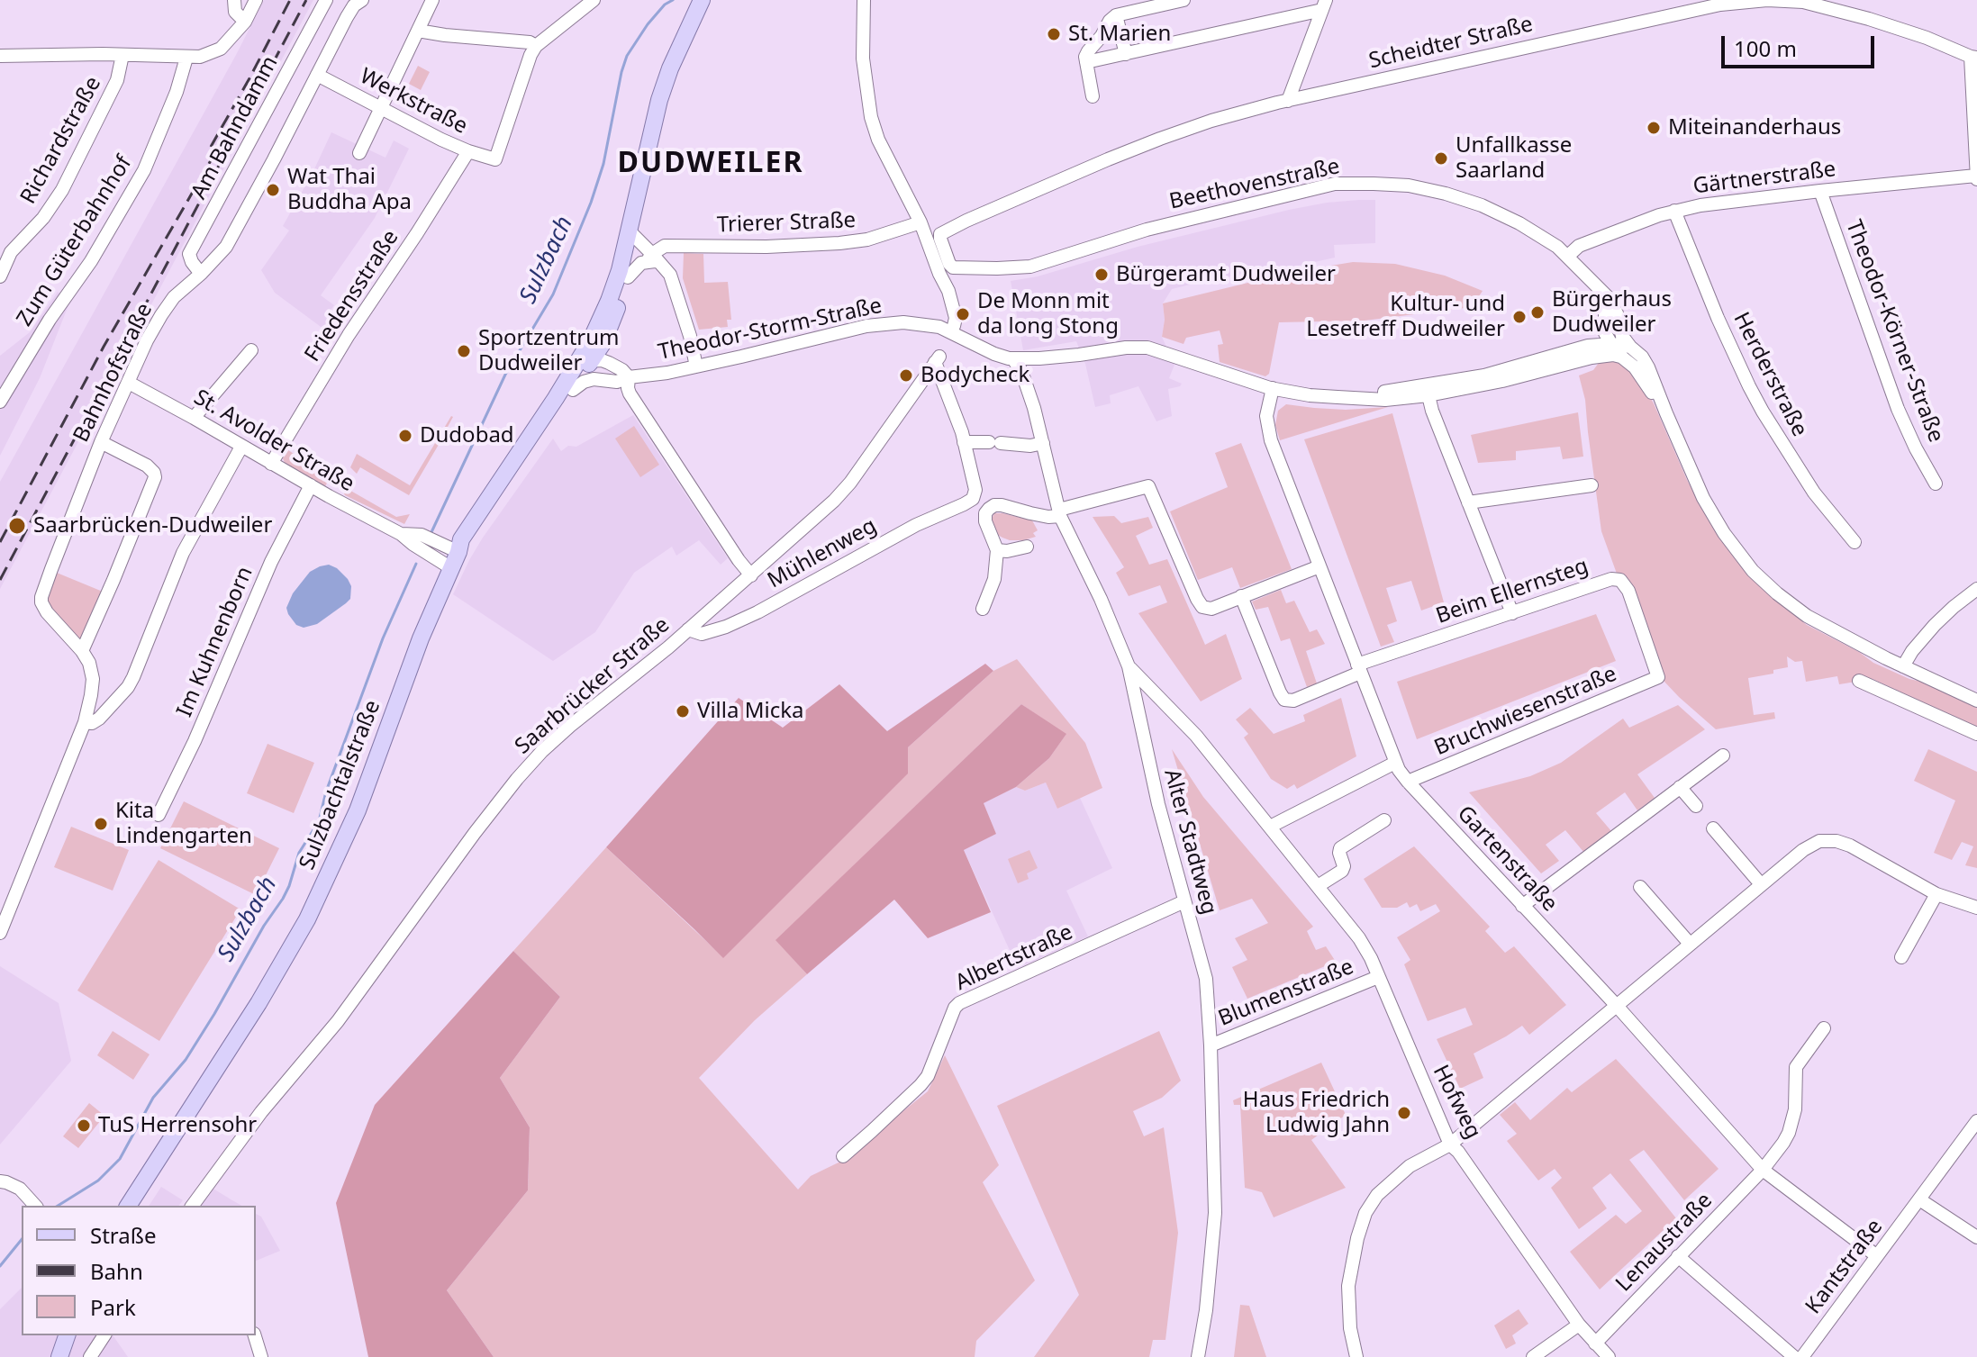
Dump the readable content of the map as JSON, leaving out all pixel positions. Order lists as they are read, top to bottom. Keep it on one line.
{"streets":{"main road":["Sulzbachtalstraße"],"street":["Scheidter Straße","Werkstraße","Am Bahndamm","Richardstraße","Gärtnerstraße","Beethovenstraße","Trierer Straße","Zum Güterbahnhof","Friedensstraße","Theodor-Storm-Straße","Theodor-Körner-Straße","Bahnhofstraße","Herderstraße","St. Avolder Straße","Mühlenweg","Beim Ellernsteg","Im Kuhnenborn","Saarbrücker Straße","Bruchwiesenstraße","Alter Stadtweg","Gartenstraße","Albertstraße","Blumenstraße","Hofweg","Lenaustraße","Kantstraße"]},"crossings":[["Scheidter Straße","Beethovenstraße"],["Werkstraße","Friedensstraße"],["Werkstraße","Bahnhofstraße"],["Am Bahndamm","Bahnhofstraße"],["Gärtnerstraße","Beethovenstraße"],["Gärtnerstraße","Theodor-Körner-Straße"],["Gärtnerstraße","Herderstraße"],["Beethovenstraße","Theodor-Storm-Straße"],["Trierer Straße","Sulzbachtalstraße"],["Friedensstraße","St. Avolder Straße"],["Theodor-Storm-Straße","Sulzbachtalstraße"],["Theodor-Storm-Straße","Alter Stadtweg"],["Theodor-Storm-Straße","Gartenstraße"],["Bahnhofstraße","St. Avolder Straße"],["St. Avolder Straße","Im Kuhnenborn"],["St. Avolder Straße","Sulzbachtalstraße"],["Mühlenweg","Saarbrücker Straße"],["Beim Ellernsteg","Bruchwiesenstraße"],["Beim Ellernsteg","Gartenstraße"],["Bruchwiesenstraße","Gartenstraße"],["Alter Stadtweg","Albertstraße"],["Alter Stadtweg","Blumenstraße"],["Alter Stadtweg","Hofweg"],["Gartenstraße","Lenaustraße"],["Gartenstraße","Kantstraße"],["Blumenstraße","Hofweg"],["Hofweg","Lenaustraße"]],"districts":["DUDWEILER"],"water":["Sulzbach"],"places":["St. Marien","Miteinanderhaus","Unfallkasse Saarland","Wat Thai Buddha Apa","Bürgeramt Dudweiler","Bürgerhaus Dudweiler","De Monn mit da long Stong","Kultur- und Lesetreff Dudweiler","Sportzentrum Dudweiler","Bodycheck","Dudobad","Saarbrücken-Dudweiler","Villa Micka","Kita Lindengarten","Haus Friedrich Ludwig Jahn","TuS Herrensohr"],"legend":["Straße","Bahn","Park"],"scale_bar":"100 m"}
